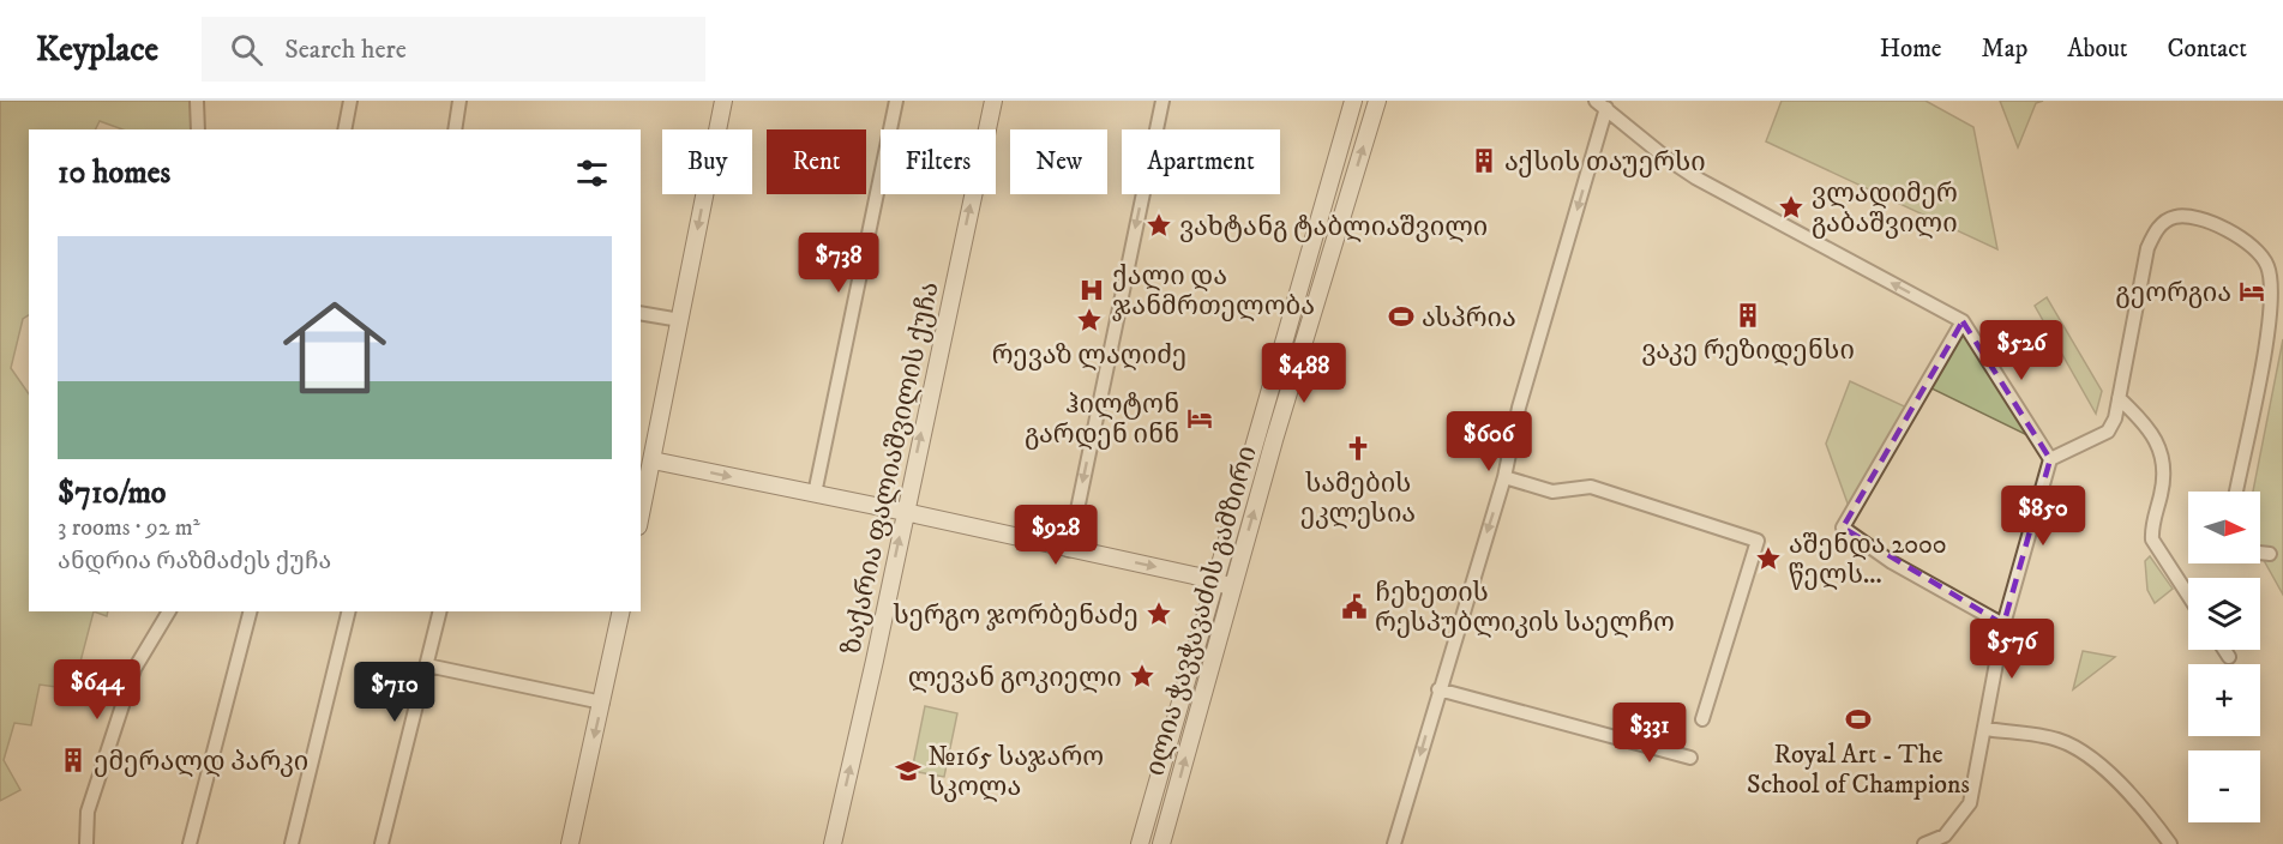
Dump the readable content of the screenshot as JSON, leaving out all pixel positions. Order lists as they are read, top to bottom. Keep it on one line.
{"streets":{"street":["ზაქარია ფალიაშვილის ქუჩა","ილია ჭავჭავაძის გამზირი"]},"places":{"building":["აქსის თაუერსი","ვაკე რეზიდენსი","ემერალდ პარკი"],"place":["ვლადიმერ გაბაშვილი","ვახტანგ ტაბლიაშვილი","რევაზ ლაღიძე","აშენდა 2000 წელს...","სერგო ჯორბენაძე","ლევან გოკიელი"],"hospital":["ქალი და ჯანმრთელობა"],"hotel":["გეორგია","ჰილტონ გარდენ ინნ"],"sports":["ასპრია","Royal Art - The School of Champions"],"church":["სამების ეკლესია"],"public building":["ჩეხეთის რესპუბლიკის საელჩო"],"school or university":["№165 საჯარო სკოლა"]},"north":"right","page":{"header":"Keyplace","search":"Search here","nav":["Home","Map","About","Contact"],"chip":["Buy","Rent","Filters","New","Apartment"],"heading":"10 homes","list":[{"name":"$710/mo","note":"3 rooms · 92 m² · ანდრია რაზმაძეს ქუჩა"}],"price":["$738","$526","$488","$606","$850","$928","$576","$644","$710","$331"],"map_buttons":["+","−"]}}
